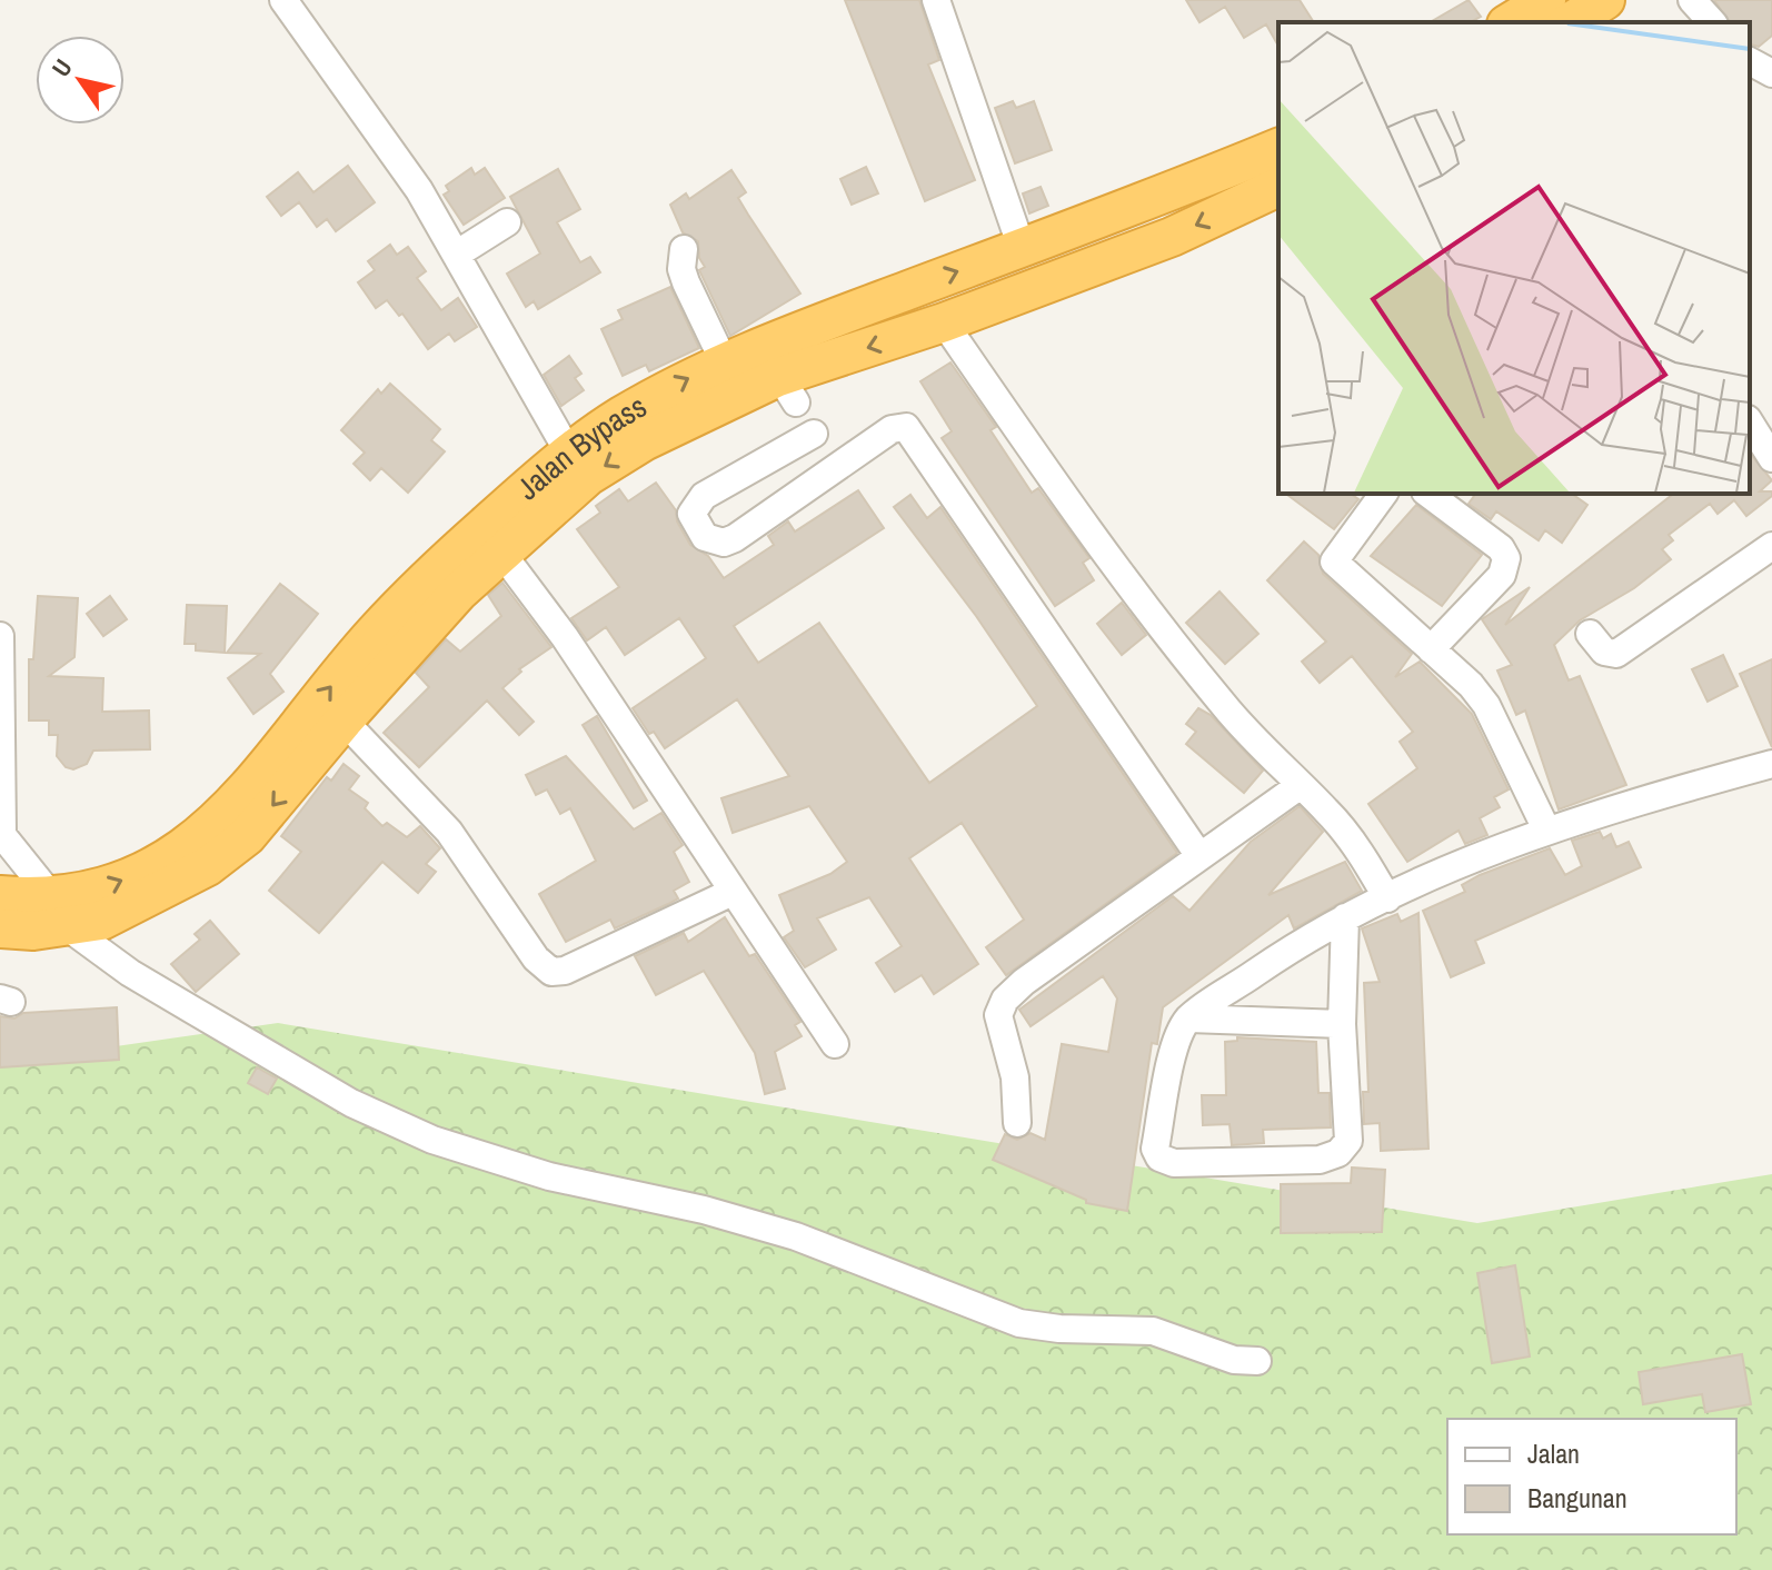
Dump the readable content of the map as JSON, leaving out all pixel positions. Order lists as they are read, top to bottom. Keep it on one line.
{"streets":{"highway":["Jalan Bypass"]},"legend":["Jalan","Bangunan"],"north":"top left"}
